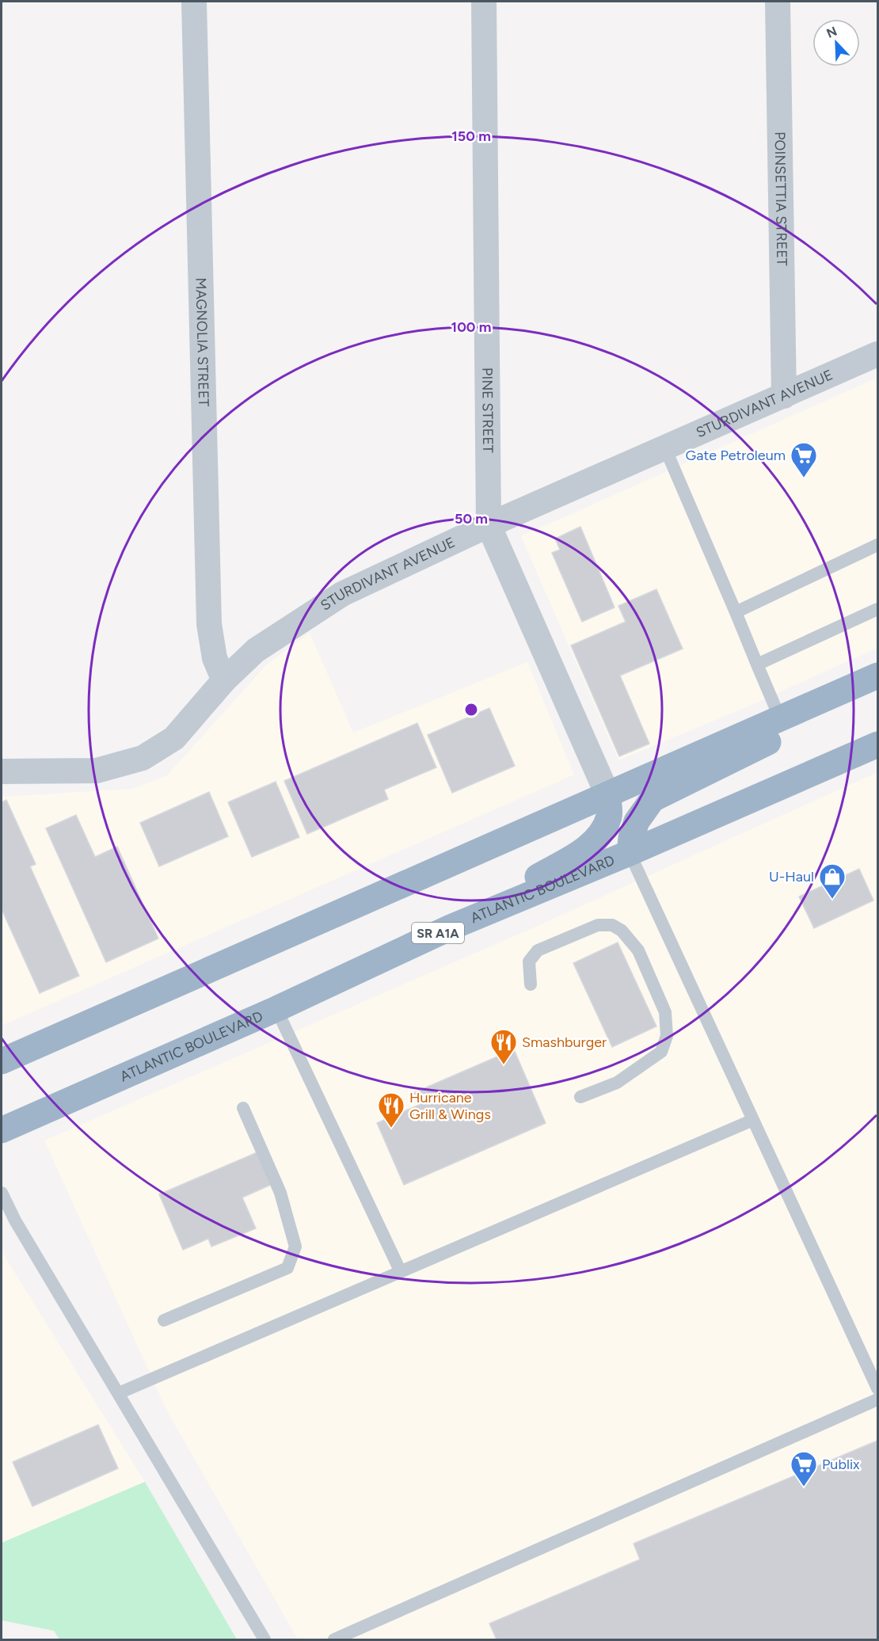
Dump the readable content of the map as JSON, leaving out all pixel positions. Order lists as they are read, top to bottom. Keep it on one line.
{"streets":{"highway":["ATLANTIC BOULEVARD","SR A1A"],"street":["POINSETTIA STREET","MAGNOLIA STREET","STURDIVANT AVENUE","PINE STREET"]},"crossings":[["POINSETTIA STREET","STURDIVANT AVENUE"],["MAGNOLIA STREET","STURDIVANT AVENUE"],["STURDIVANT AVENUE","PINE STREET"]],"places":{"supermarket":["Gate Petroleum","Publix"],"shop":["U-Haul"],"restaurant":["Smashburger","Hurricane Grill & Wings"]},"north":"top left","rings":["150 m","100 m","50 m"]}
